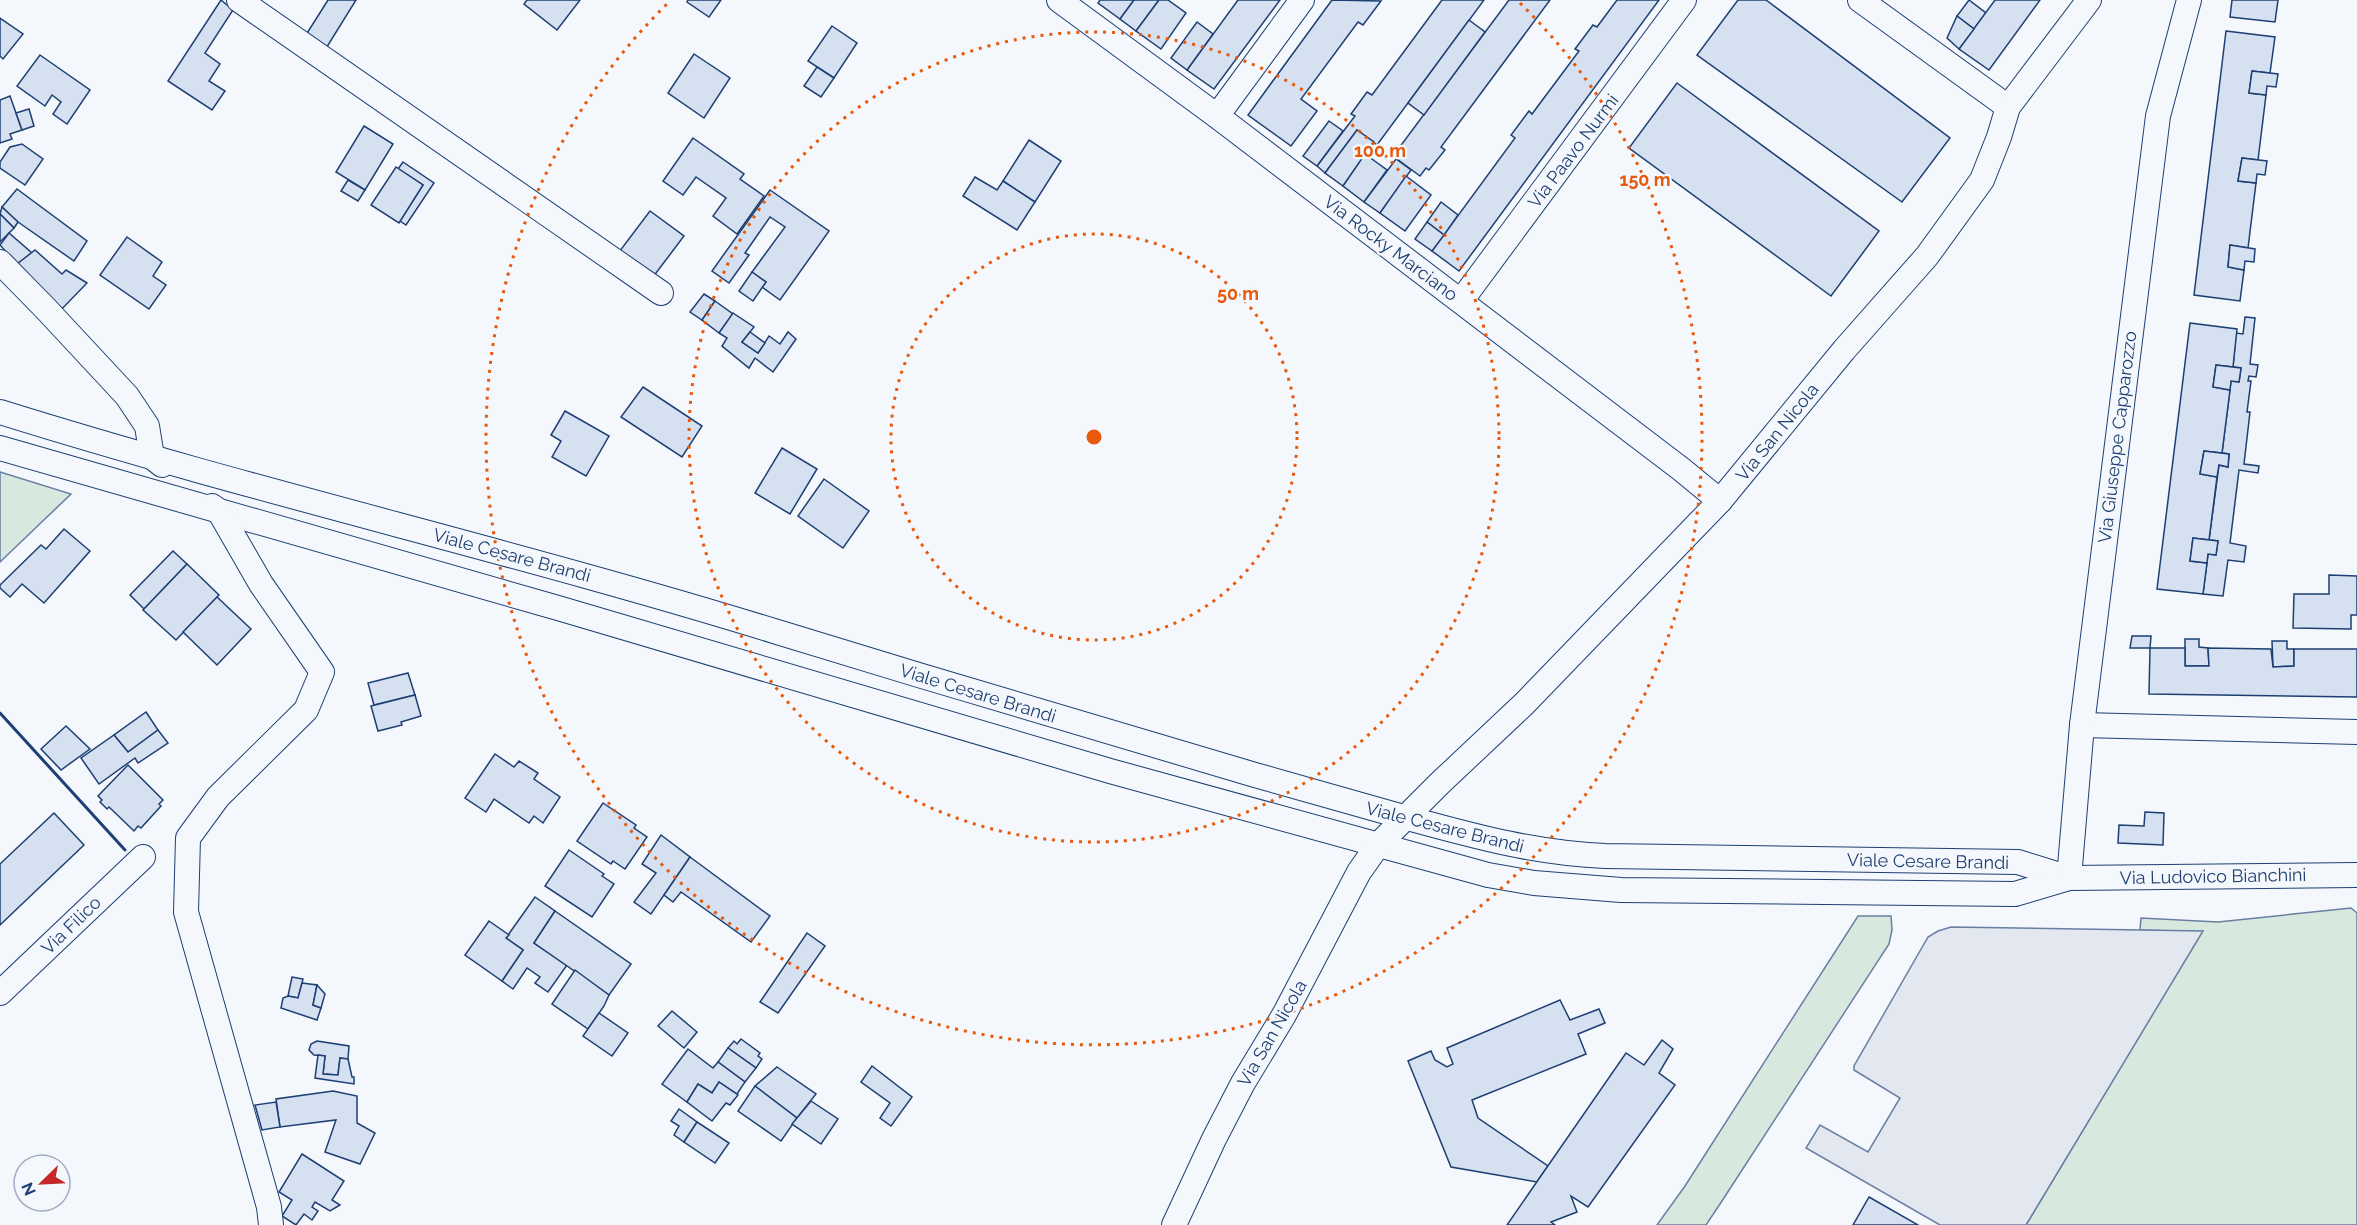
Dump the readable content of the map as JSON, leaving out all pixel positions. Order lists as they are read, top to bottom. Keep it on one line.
{"streets":{"street":["Via Paavo Nurmi","Via Rocky Marciano","Via San Nicola","Via Giuseppe Capparozzo","Viale Cesare Brandi","Via Ludovico Bianchini","Via Filico"]},"crossings":[["Via Paavo Nurmi","Via Rocky Marciano"],["Via Rocky Marciano","Via San Nicola"],["Via San Nicola","Viale Cesare Brandi"],["Via Giuseppe Capparozzo","Viale Cesare Brandi"],["Via Giuseppe Capparozzo","Via Ludovico Bianchini"],["Viale Cesare Brandi","Via Ludovico Bianchini"]],"north":"bottom left","rings":["100 m","150 m","50 m"]}
